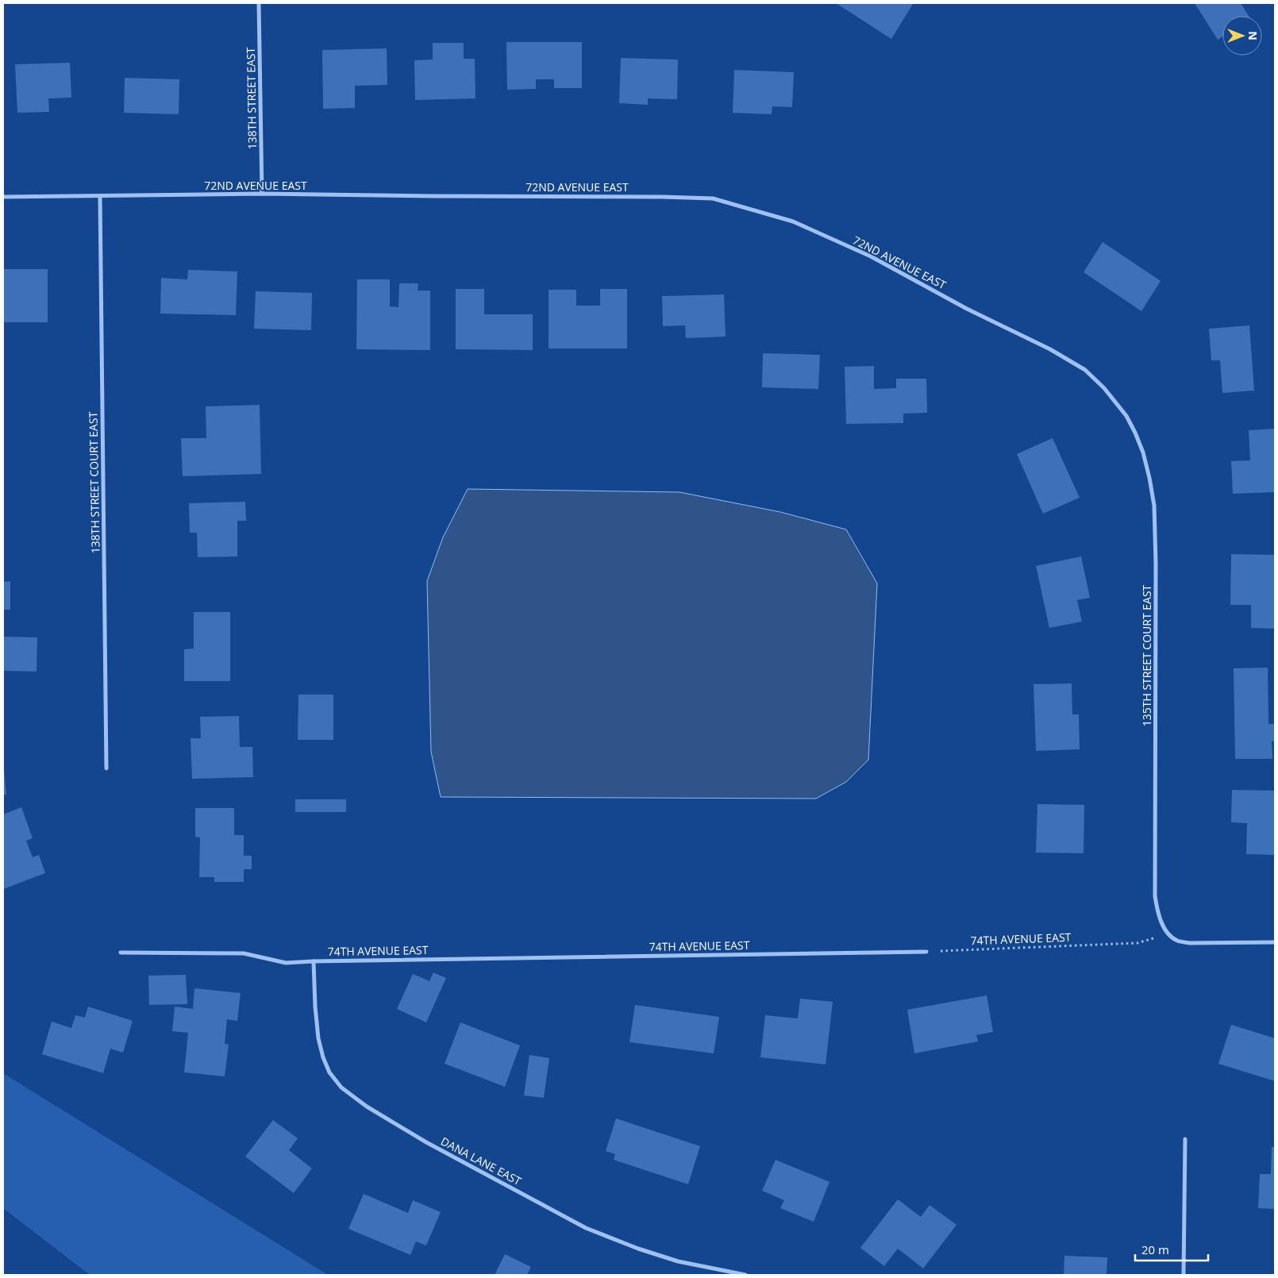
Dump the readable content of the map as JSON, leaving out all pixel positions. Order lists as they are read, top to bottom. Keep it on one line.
{"streets":{"street":["138TH STREET EAST","72ND AVENUE EAST","138TH STREET COURT EAST","135TH STREET COURT EAST","74TH AVENUE EAST","DANA LANE EAST"]},"crossings":[["138TH STREET EAST","72ND AVENUE EAST"],["72ND AVENUE EAST","138TH STREET COURT EAST"],["72ND AVENUE EAST","135TH STREET COURT EAST"],["135TH STREET COURT EAST","74TH AVENUE EAST"],["74TH AVENUE EAST","DANA LANE EAST"]],"scale_bar":"20 m","north":"right"}
